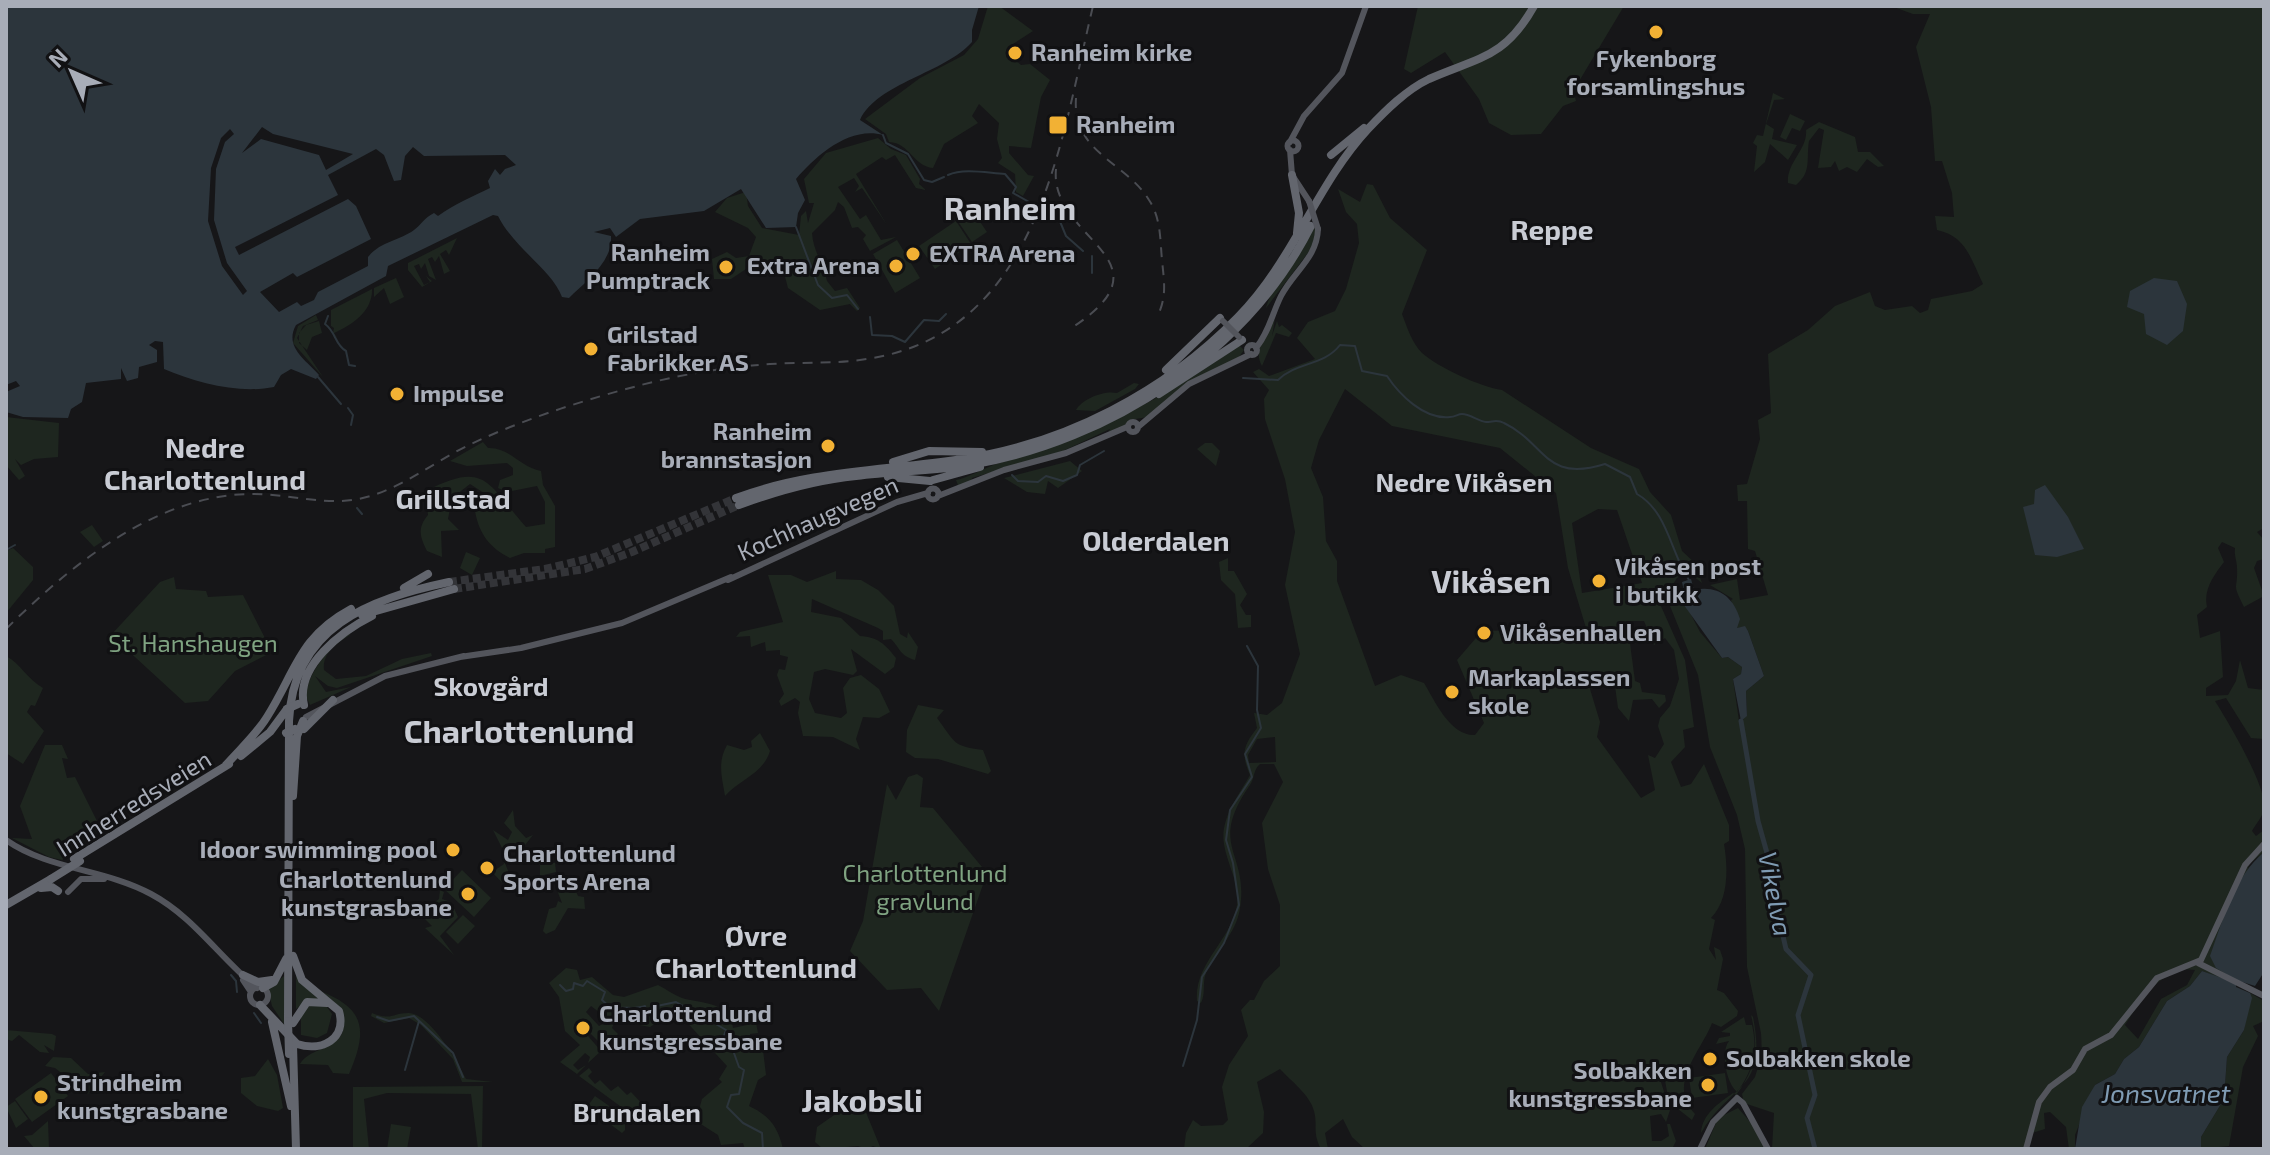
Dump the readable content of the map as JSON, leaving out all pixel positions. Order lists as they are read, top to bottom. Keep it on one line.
{"streets":{"highway":["Innherredsveien"],"main road":["Kochhaugvegen"]},"districts":["Ranheim","Reppe","Nedre Charlottenlund","Nedre Vikåsen","Grillstad","Olderdalen","Vikåsen","Skovgård","Charlottenlund","Øvre Charlottenlund","Jakobsli","Brundalen"],"water":["Vikelva","Jonsvatnet"],"parks":["St. Hanshaugen","Charlottenlund gravlund"],"places":{"other":["Fykenborg forsamlingshus","Ranheim kirke","EXTRA Arena","Extra Arena","Ranheim Pumptrack","Grilstad Fabrikker AS","Impulse","Ranheim brannstasjon","Vikåsen post i butikk","Vikåsenhallen","Markaplassen skole","Idoor swimming pool","Charlottenlund Sports Arena","Charlottenlund kunstgrasbane","Charlottenlund kunstgressbane","Solbakken skole","Solbakken kunstgressbane","Strindheim kunstgrasbane"],"transit":["Ranheim"]},"north":"top left"}
